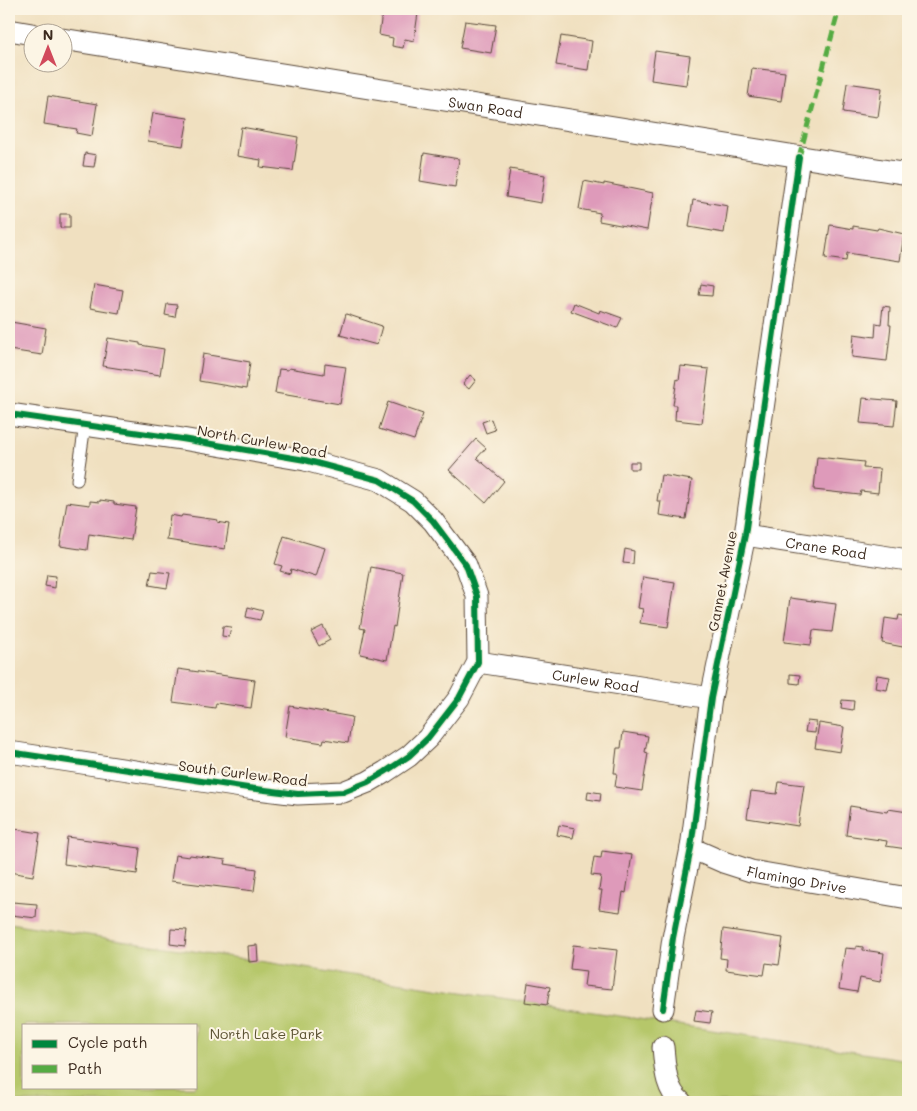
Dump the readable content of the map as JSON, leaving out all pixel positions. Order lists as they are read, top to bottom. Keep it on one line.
{"streets":{"street":["Swan Road","North Curlew Road","Crane Road","Gannet Avenue","Curlew Road","South Curlew Road","Flamingo Drive"]},"crossings":[["Swan Road","Gannet Avenue"],["North Curlew Road","Curlew Road"],["North Curlew Road","South Curlew Road"],["Crane Road","Gannet Avenue"],["Gannet Avenue","Curlew Road"],["Gannet Avenue","Flamingo Drive"],["Curlew Road","South Curlew Road"]],"parks":["North Lake Park"],"legend":["Cycle path","Path"],"north":"top"}
